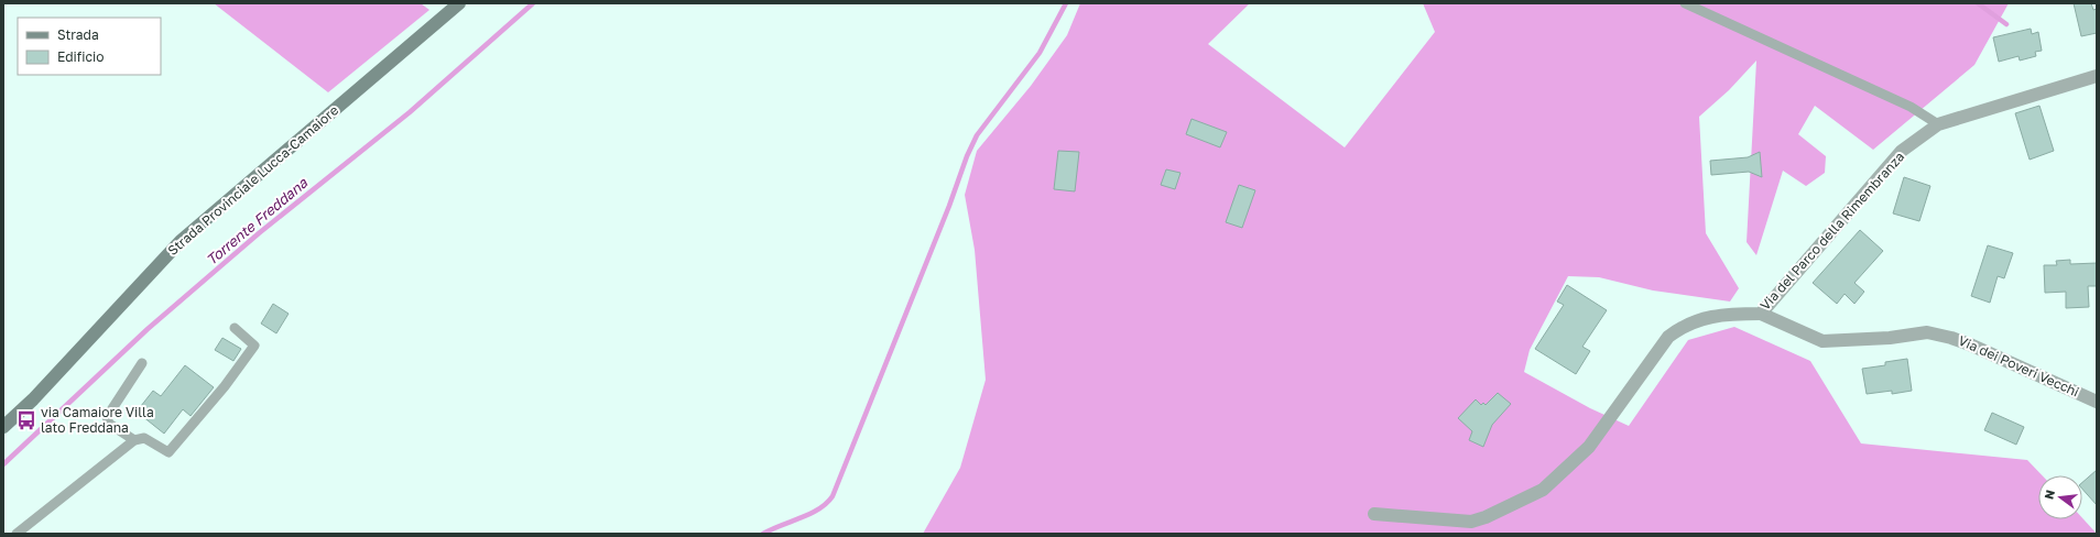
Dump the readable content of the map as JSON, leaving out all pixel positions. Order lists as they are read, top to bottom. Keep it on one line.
{"streets":{"main road":["Strada Provinciale Lucca-Camaiore"],"street":["Via del Parco della Rimembranza","Via dei Poveri Vecchi"]},"crossings":[["Via del Parco della Rimembranza","Via dei Poveri Vecchi"]],"water":["Torrente Freddana"],"places":{"bus stop":["via Camaiore Villa lato Freddana"]},"legend":["Strada","Edificio"],"north":"left"}
